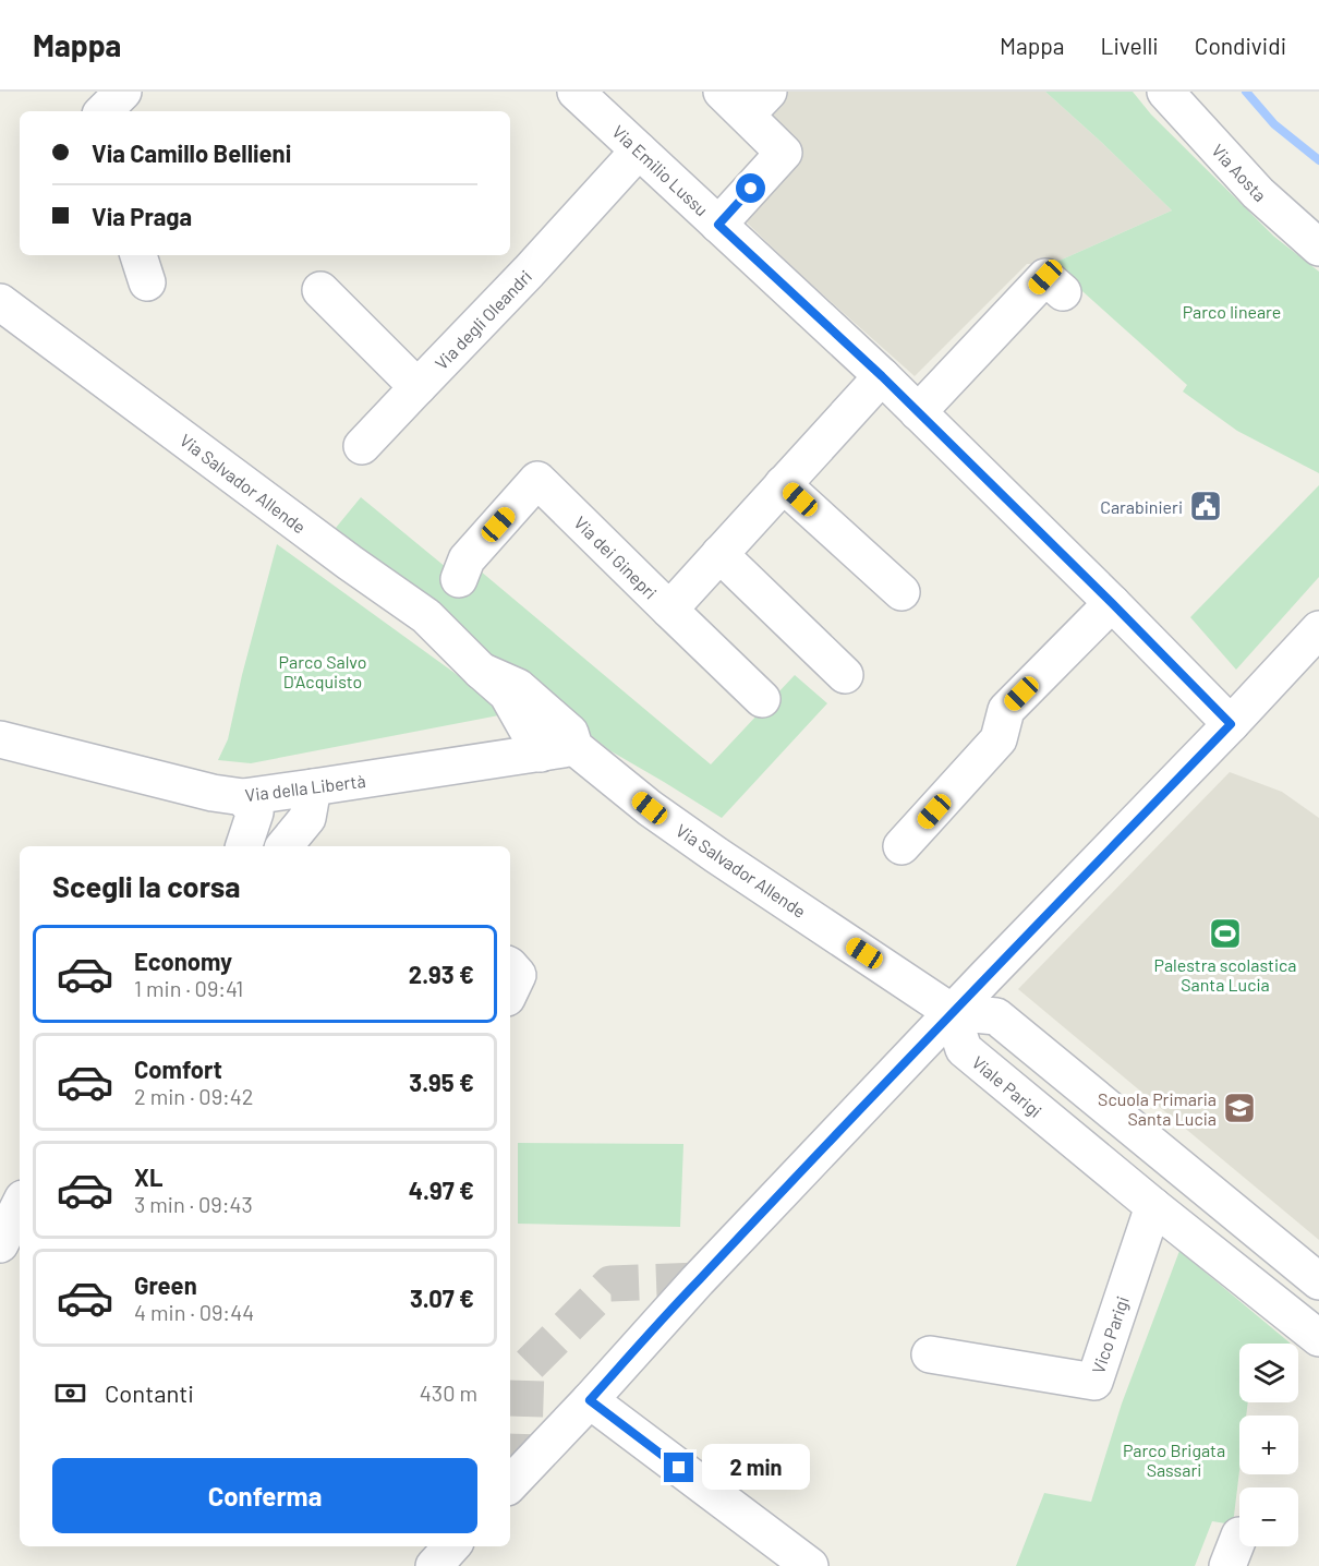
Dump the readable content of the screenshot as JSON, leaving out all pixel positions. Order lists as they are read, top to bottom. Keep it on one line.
{"streets":{"street":["Via Emilio Lussu","Via Aosta","Via degli Oleandri","Via Salvador Allende","Via dei Ginepri","Via della Libertà","Viale Parigi","Vico Parigi"]},"crossings":[["Via Emilio Lussu","Via degli Oleandri"],["Via Emilio Lussu","Via dei Ginepri"],["Via Salvador Allende","Via della Libertà"],["Via Salvador Allende","Viale Parigi"],["Viale Parigi","Vico Parigi"]],"parks":["Parco lineare","Parco Salvo D'Acquisto","Parco Brigata Sassari"],"places":{"public building":["Carabinieri"],"sports":["Palestra scolastica Santa Lucia"],"school or university":["Scuola Primaria Santa Lucia"]},"page":{"header":"Mappa","nav":["Mappa","Livelli","Condividi"],"banner":["Via Camillo Bellieni","Via Praga"],"heading":"Scegli la corsa","list":[{"name":"Economy","note":"1 min · 09:41","value":"2.93 €"},{"name":"Comfort","note":"2 min · 09:42","value":"3.95 €"},{"name":"XL","note":"3 min · 09:43","value":"4.97 €"},{"name":"Green","note":"4 min · 09:44","value":"3.07 €"}],"map_buttons":["+","−"],"pay":["Contanti","430 m"],"bubble":"2 min","buttons":"Conferma"}}
